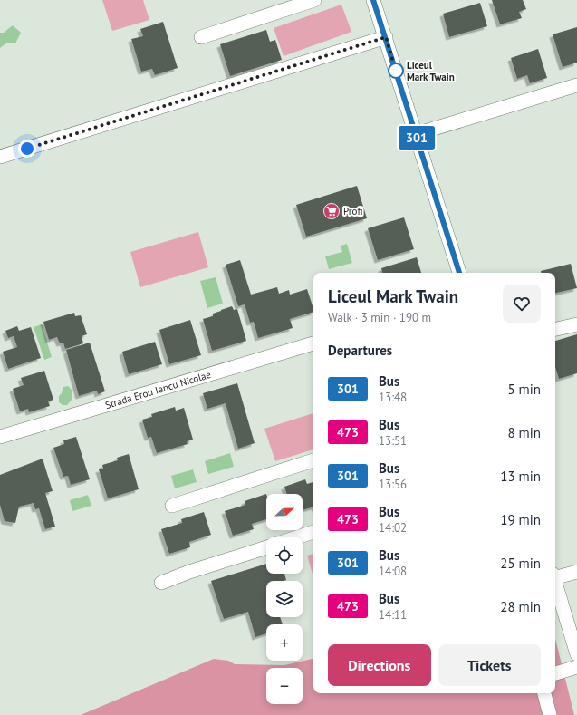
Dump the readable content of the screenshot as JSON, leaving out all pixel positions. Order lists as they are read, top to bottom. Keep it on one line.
{"streets":{"street":["Strada Erou Iancu Nicolae"]},"places":{"other":["Liceul Mark Twain"],"supermarket":["Profi"]},"lines":["bus line 301"],"north":"right","page":{"on_map":"301","heading":[["Liceul Mark Twain","Walk · 3 min · 190 m"],"Departures"],"list":[{"mark":"301","name":"Bus","note":"13:48","value":"5 min"},{"mark":"473","name":"Bus","note":"13:51","value":"8 min"},{"mark":"301","name":"Bus","note":"13:56","value":"13 min"},{"mark":"473","name":"Bus","note":"14:02","value":"19 min"},{"mark":"301","name":"Bus","note":"14:08","value":"25 min"},{"mark":"473","name":"Bus","note":"14:11","value":"28 min"}],"map_buttons":["+","−"],"buttons":["Directions","Tickets"]}}
